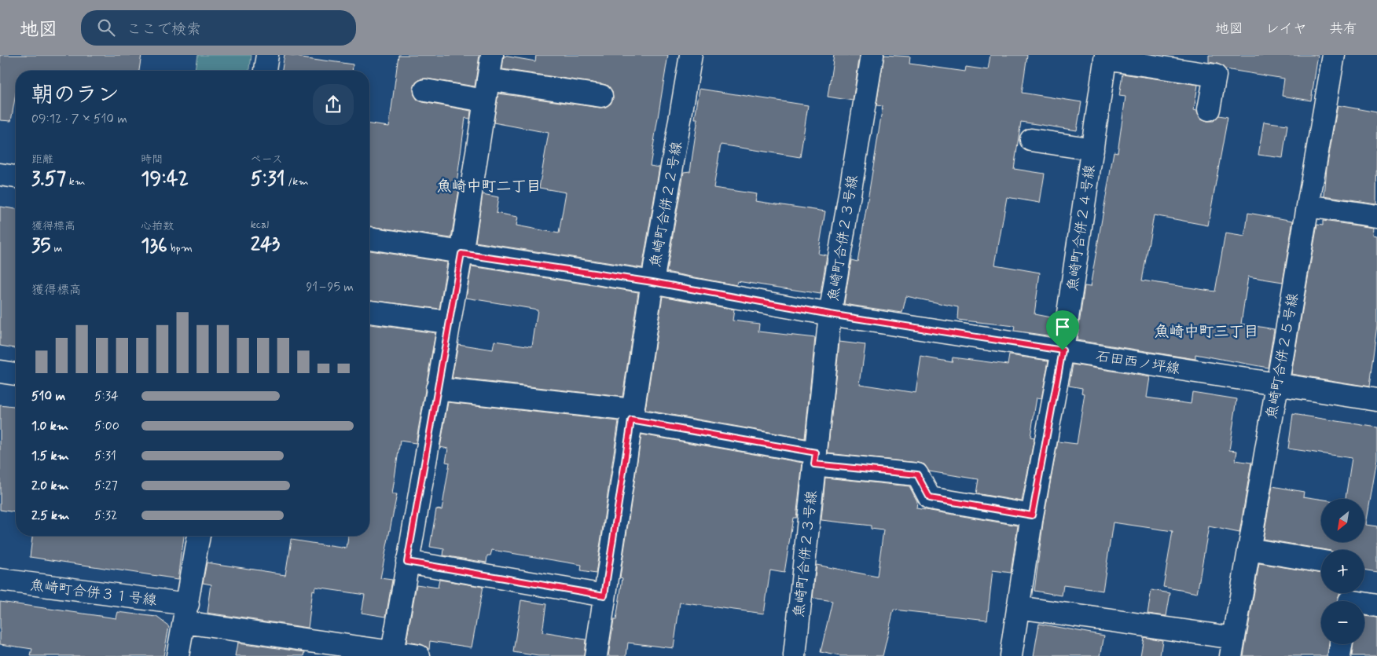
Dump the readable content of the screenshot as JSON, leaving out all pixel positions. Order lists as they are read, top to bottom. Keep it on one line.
{"streets":{"street":["魚崎町合併２２号線","魚崎町合併２４号線","魚崎町合併２３号線","魚崎町合併２５号線","石田西ノ坪線","魚崎町合併３１号線"]},"crossings":[["魚崎町合併２２号線","石田西ノ坪線"],["魚崎町合併２４号線","石田西ノ坪線"],["魚崎町合併２３号線","石田西ノ坪線"],["魚崎町合併２５号線","石田西ノ坪線"]],"districts":["魚崎中町二丁目","魚崎中町三丁目"],"north":"bottom left","page":{"header":"地図","search":"ここで検索","nav":["地図","レイヤ","共有"],"heading":["朝のラン","09:12 · 7 × 510 m"],"stats":[["距離","3.57 km"],["時間","19:42"],["ペース","5:31 /km"],["獲得標高","35 m"],["心拍数","136 bpm"],["kcal","243"]],"chart":["獲得標高","91–95 m"],"list":[{"name":"510 m","note":"5:34"},{"name":"1.0 km","note":"5:00"},{"name":"1.5 km","note":"5:31"},{"name":"2.0 km","note":"5:27"},{"name":"2.5 km","note":"5:32"}],"map_buttons":["+","−"]}}
